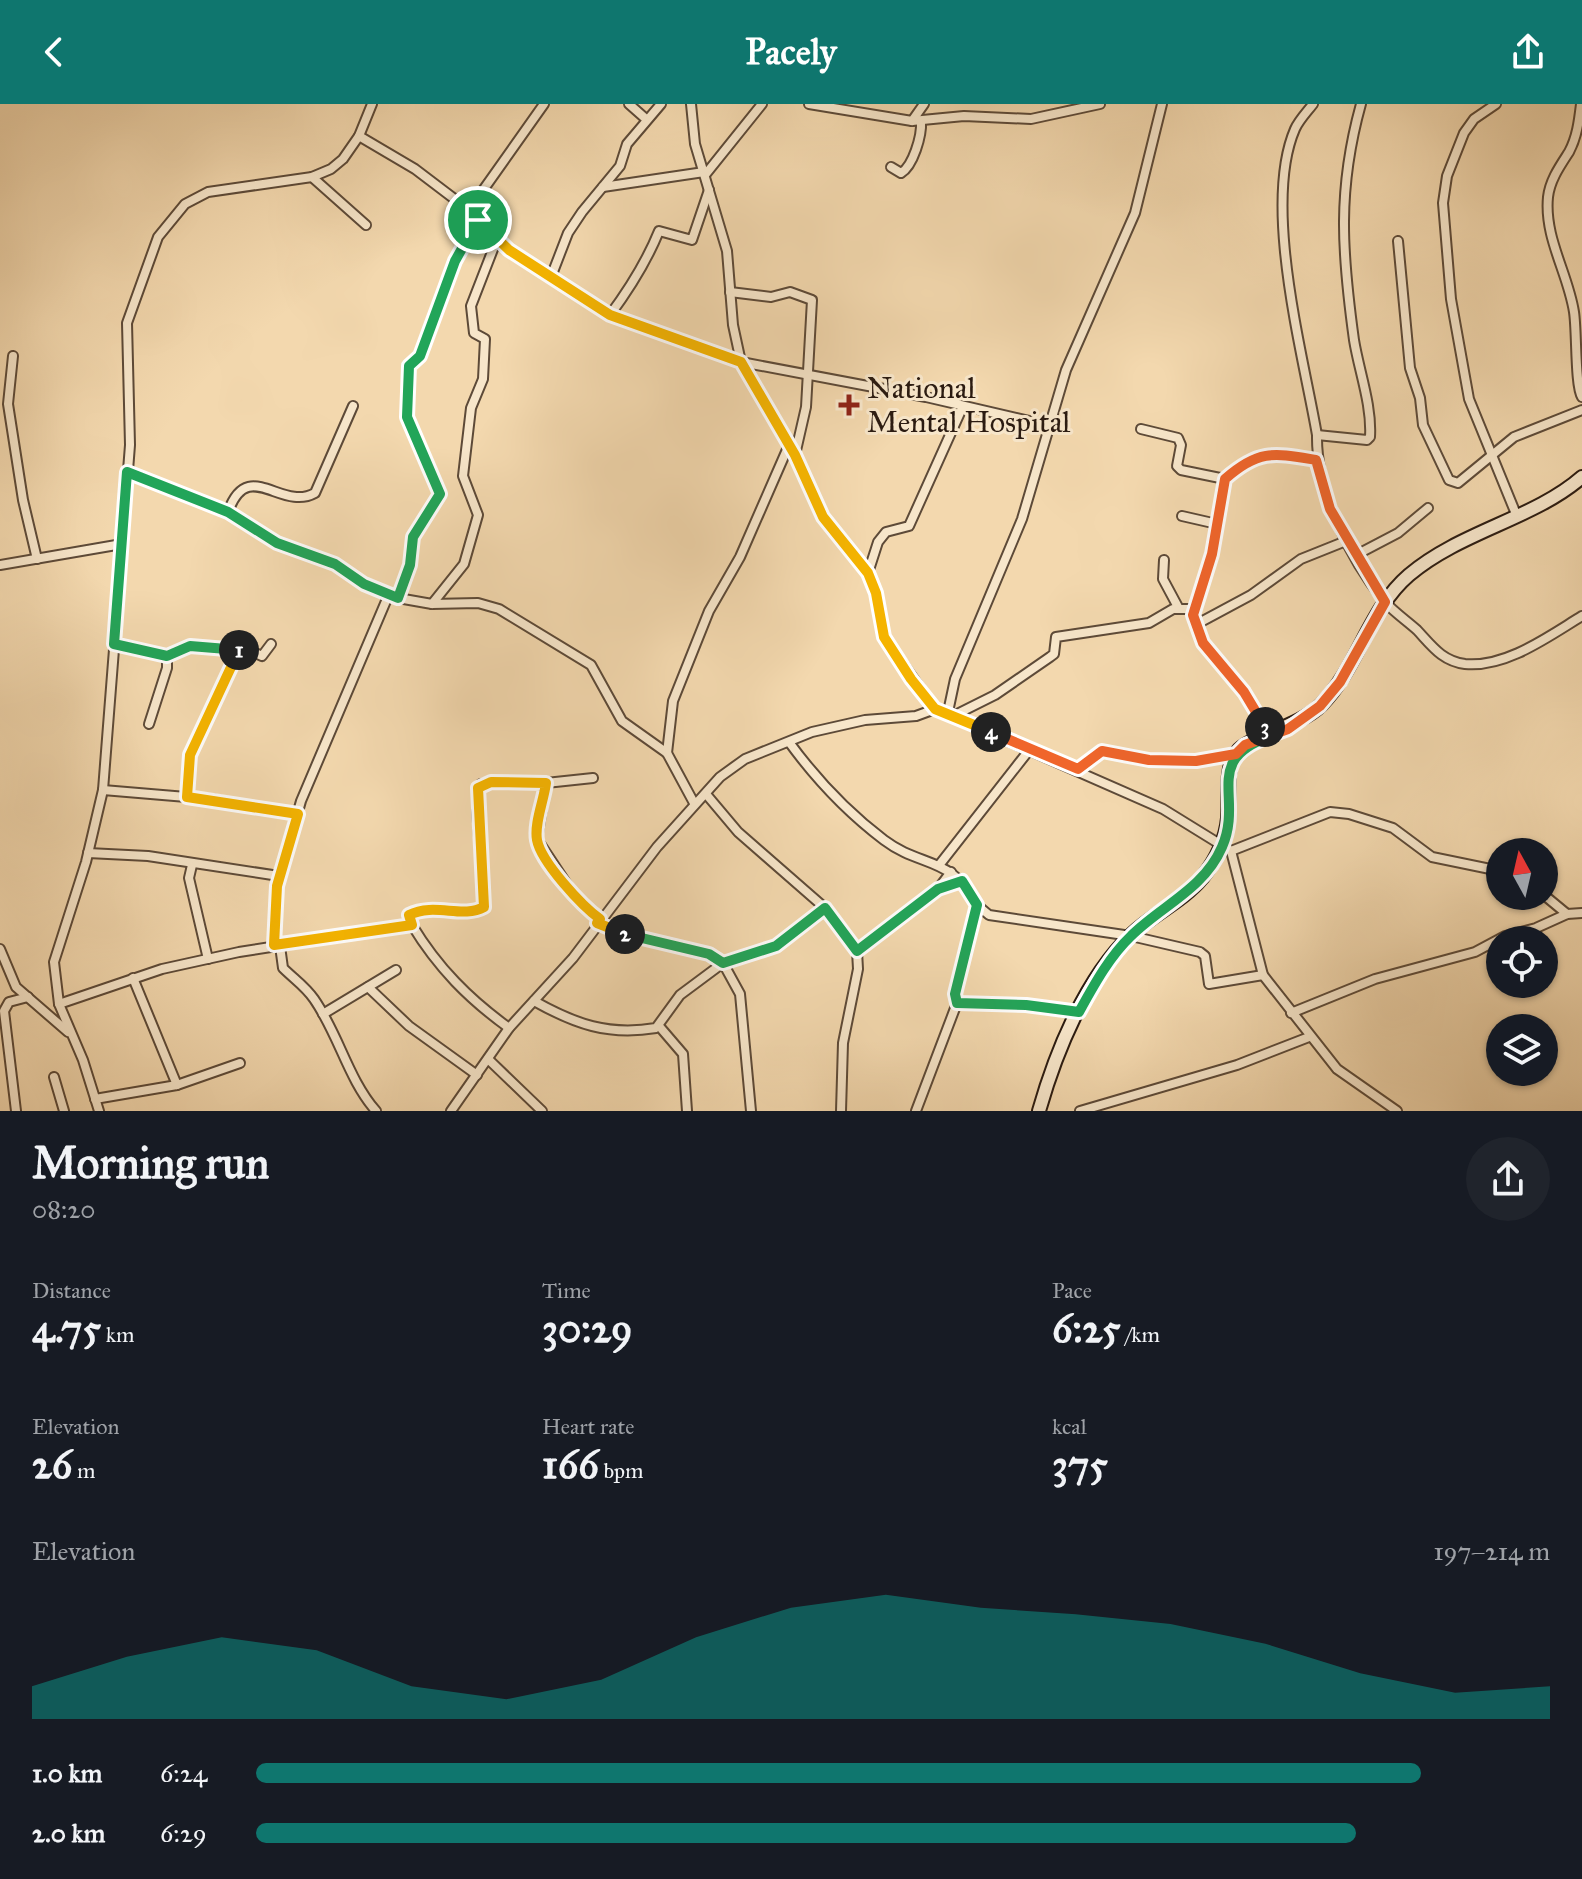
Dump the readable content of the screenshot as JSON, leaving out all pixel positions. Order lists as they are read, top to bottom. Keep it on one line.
{"places":{"health":["National Mental Hospital"]},"north":"top","page":{"header":"Pacely","pins":["1","3","4","2"],"heading":["Morning run","08:20"],"stats":[["Distance","4.75 km"],["Time","30:29"],["Pace","6:25 /km"],["Elevation","26 m"],["Heart rate","166 bpm"],["kcal","375"]],"chart":["Elevation","197–214 m"],"list":[{"name":"1.0 km","note":"6:24"},{"name":"2.0 km","note":"6:29"}]}}
